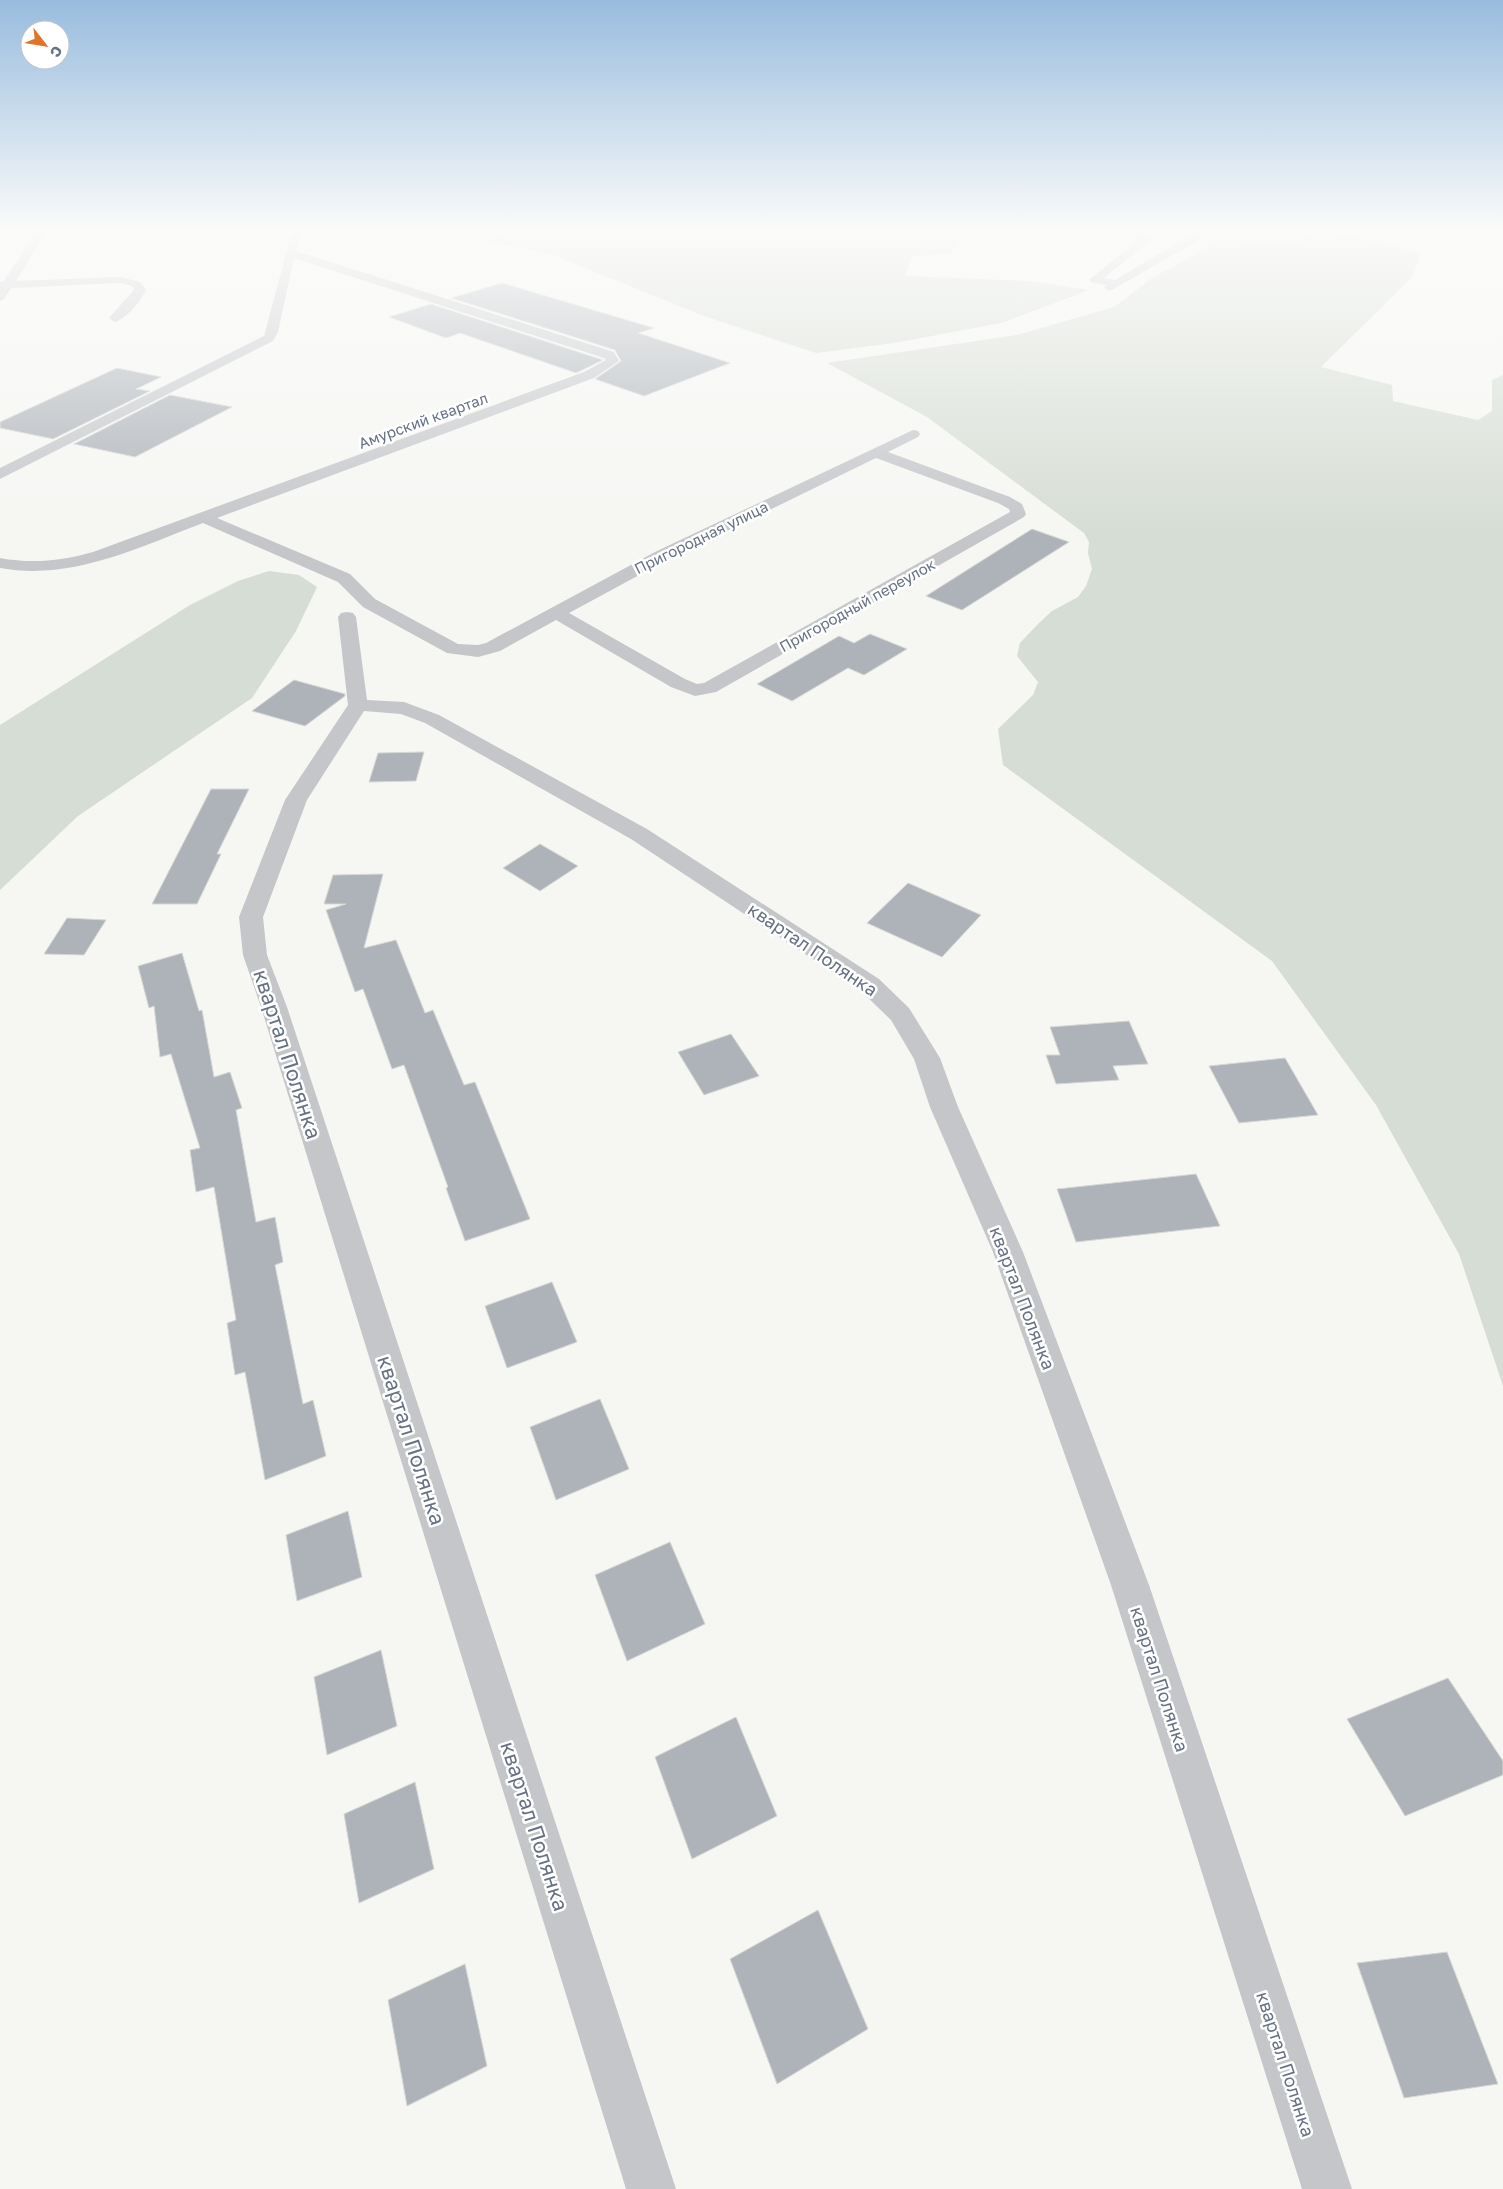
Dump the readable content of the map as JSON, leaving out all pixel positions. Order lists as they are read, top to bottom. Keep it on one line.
{"streets":{"street":["Амурский квартал","Пригородная улица","Пригородный переулок","квартал Полянка"]},"crossings":[["Амурский квартал","Пригородная улица"],["Пригородная улица","Пригородный переулок"]],"north":"bottom right"}
